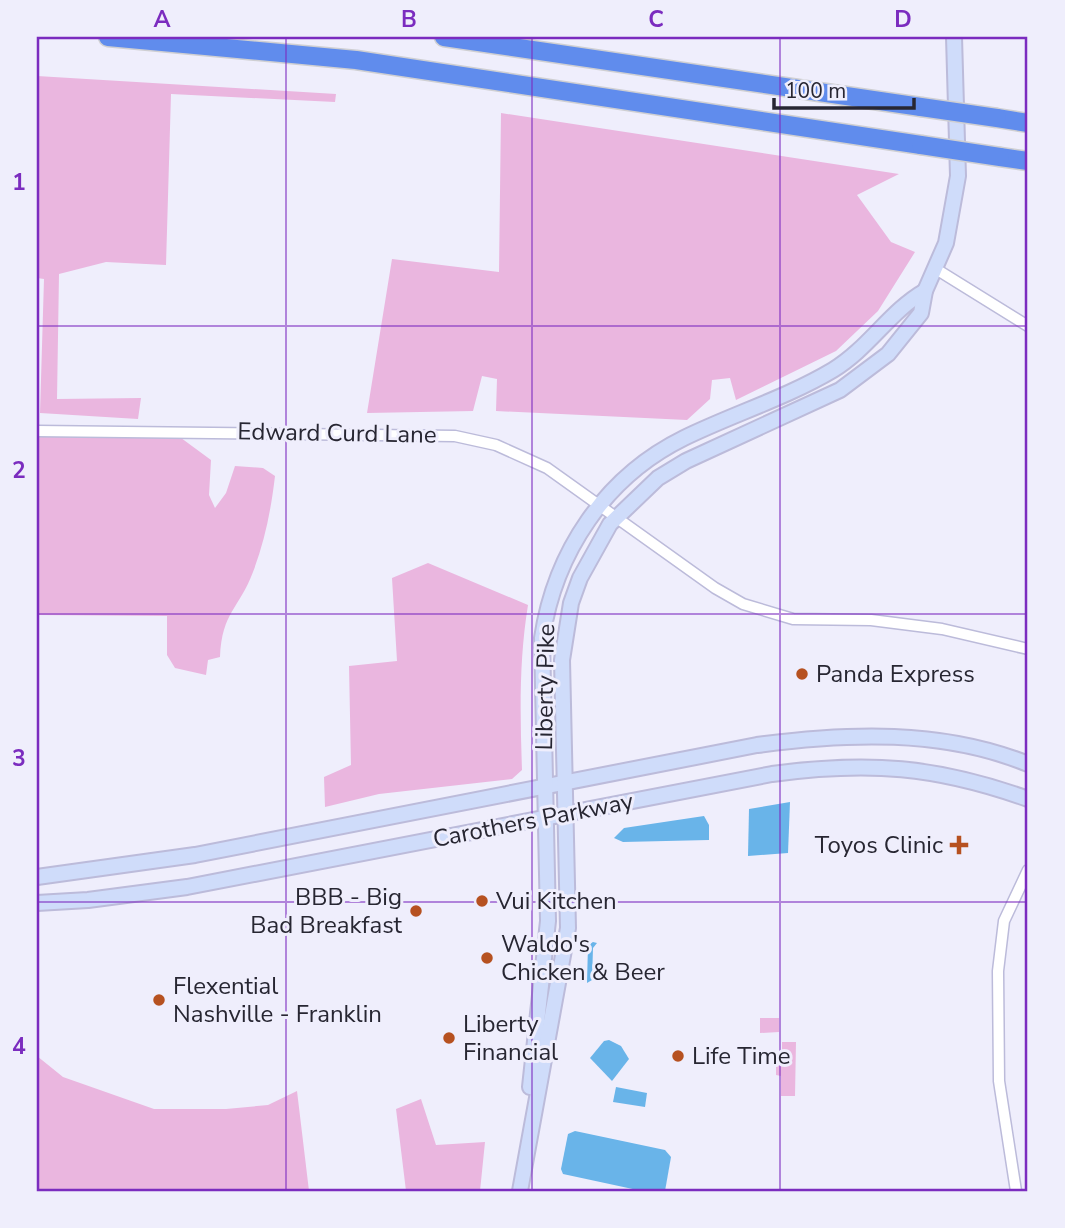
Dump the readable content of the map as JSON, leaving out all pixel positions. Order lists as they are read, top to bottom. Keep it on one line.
{"streets":{"street":["Edward Curd Lane","Liberty Pike","Carothers Parkway"]},"crossings":[["Edward Curd Lane","Liberty Pike"],["Liberty Pike","Carothers Parkway"]],"places":{"other":["Panda Express","Vui Kitchen","BBB - Big Bad Breakfast","Waldo's Chicken & Beer","Flexential Nashville - Franklin","Liberty Financial","Life Time"],"health":["Toyos Clinic"]},"scale_bar":"100 m","grid":{"columns":["A","B","C","D"],"rows":["1","2","3","4"]}}
